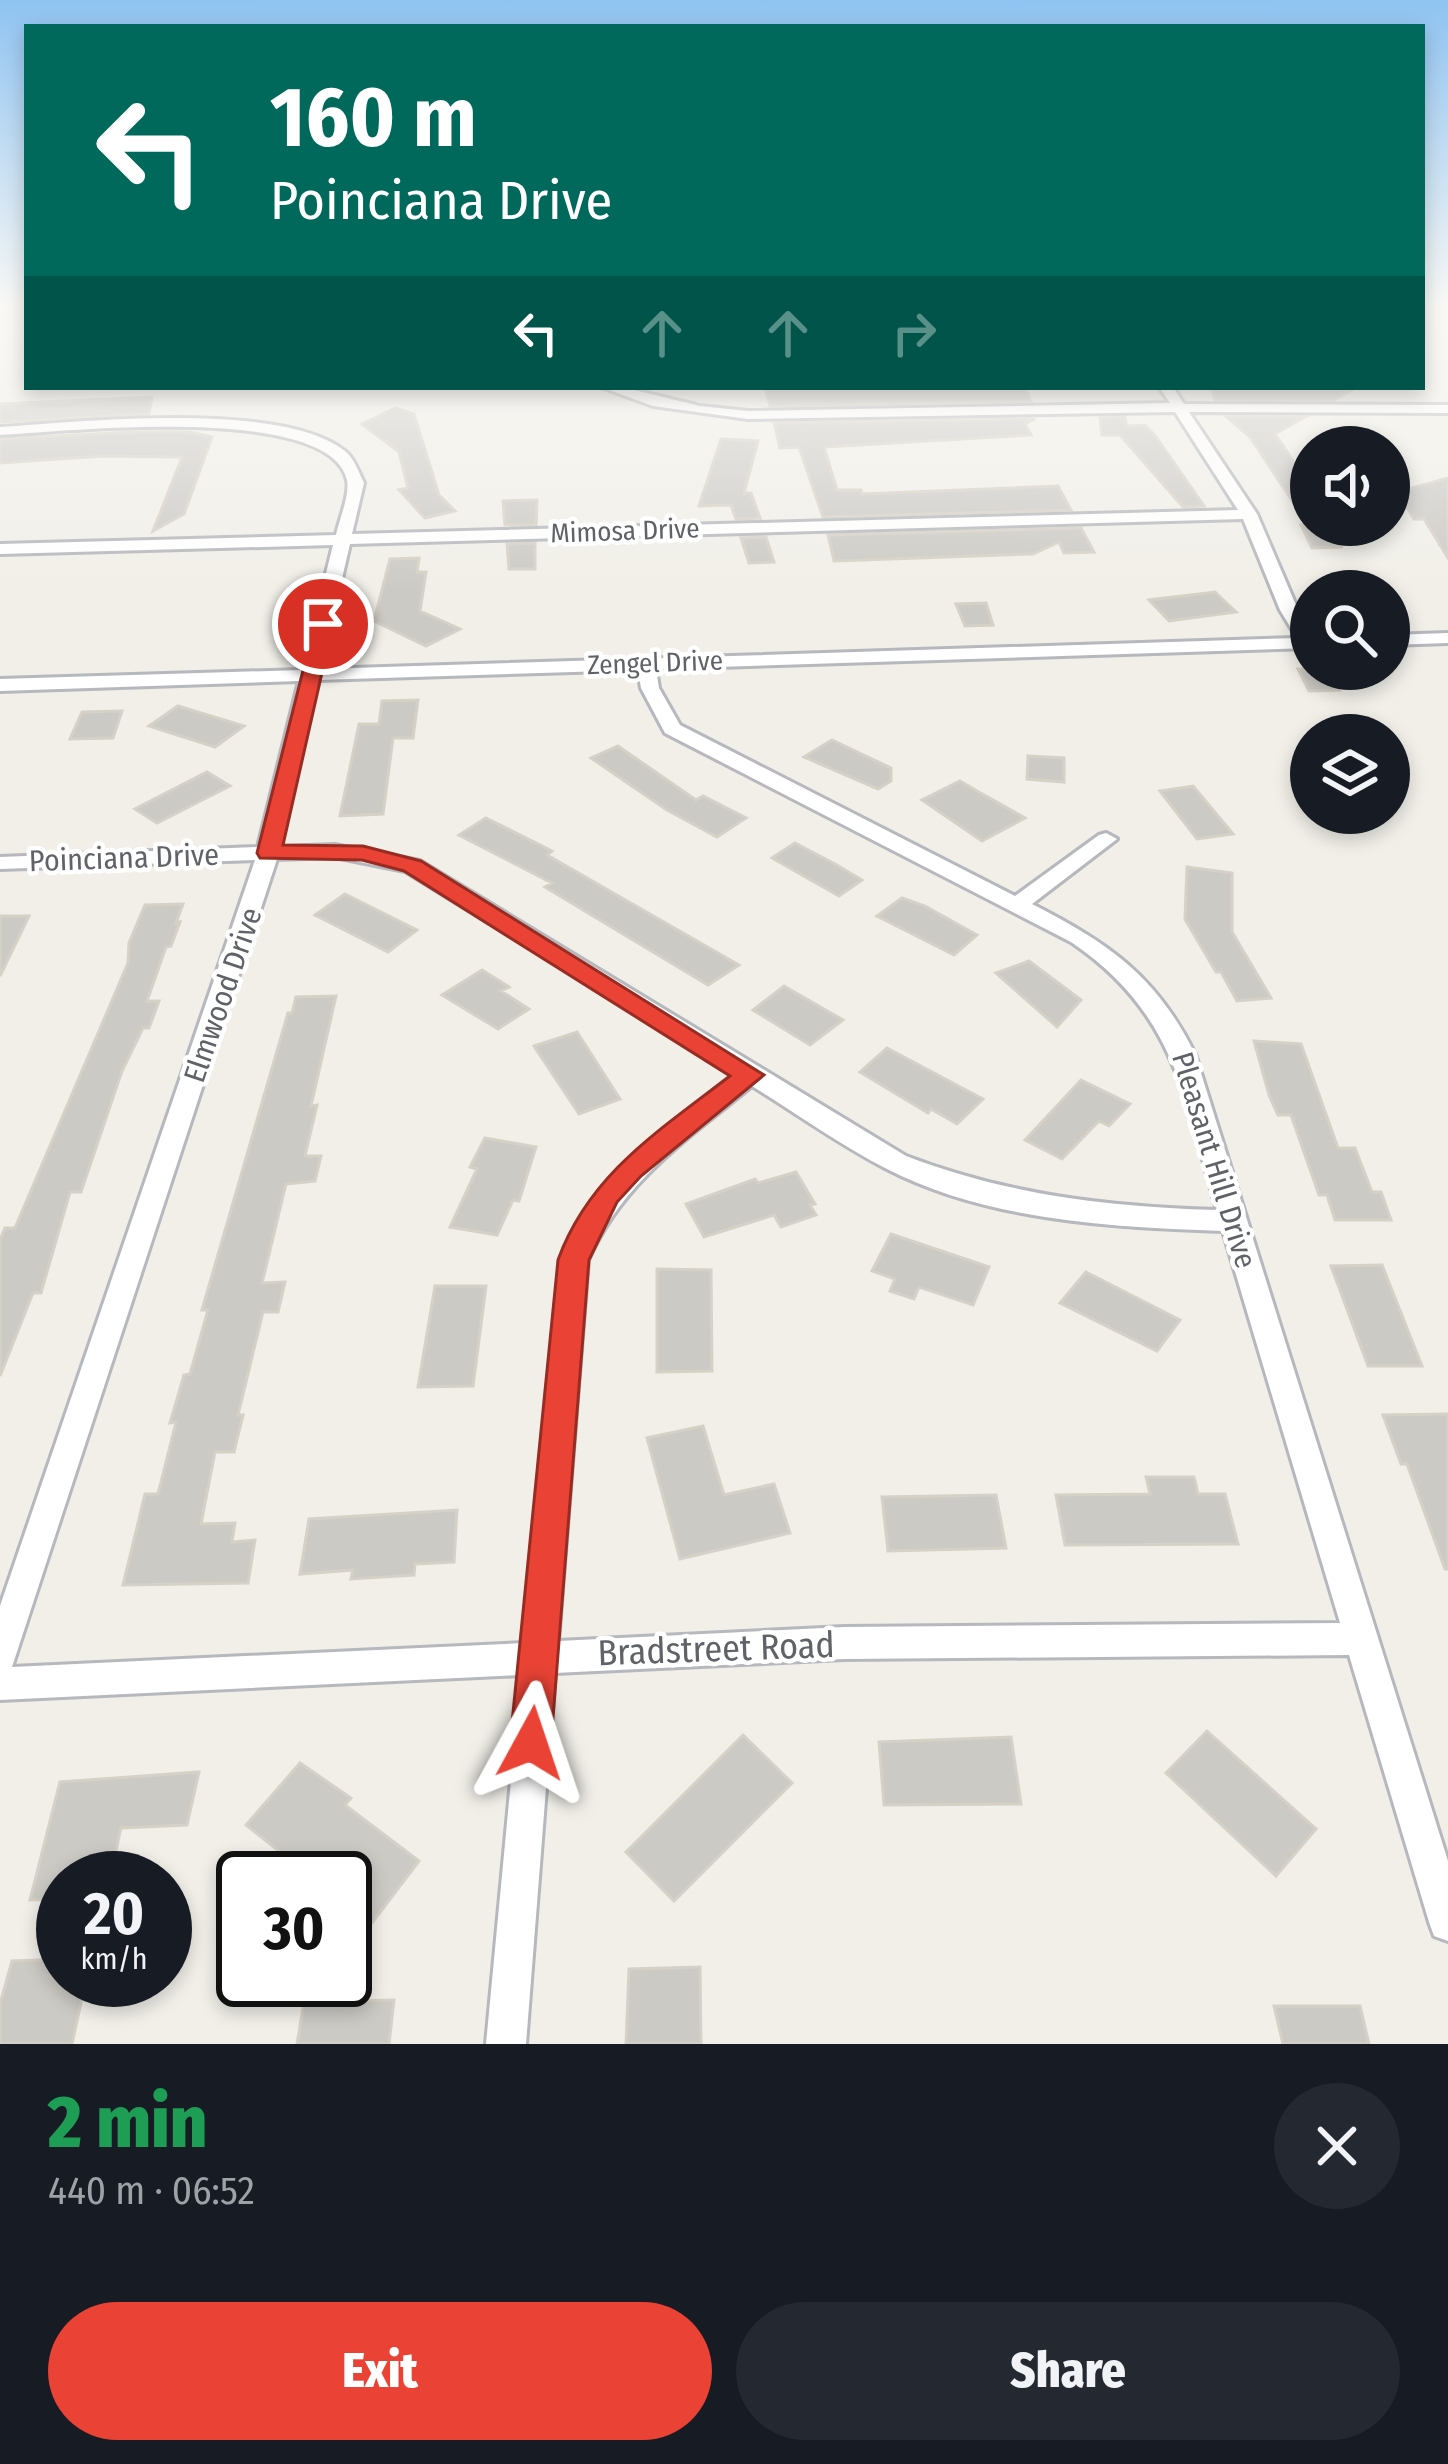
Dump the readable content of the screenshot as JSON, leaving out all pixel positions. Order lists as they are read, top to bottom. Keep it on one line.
{"streets":{"street":["Mimosa Drive","Zengel Drive","Poinciana Drive","Elmwood Drive","Pleasant Hill Drive","Bradstreet Road"]},"crossings":[["Mimosa Drive","Elmwood Drive"],["Zengel Drive","Elmwood Drive"],["Zengel Drive","Pleasant Hill Drive"],["Poinciana Drive","Elmwood Drive"],["Poinciana Drive","Pleasant Hill Drive"],["Pleasant Hill Drive","Bradstreet Road"]],"page":{"turn":["160 m","Poinciana Drive"],"speed":"20 km/h","limit":"30","heading":["2 min","440 m · 06:52"],"buttons":["Exit","Share"]}}
